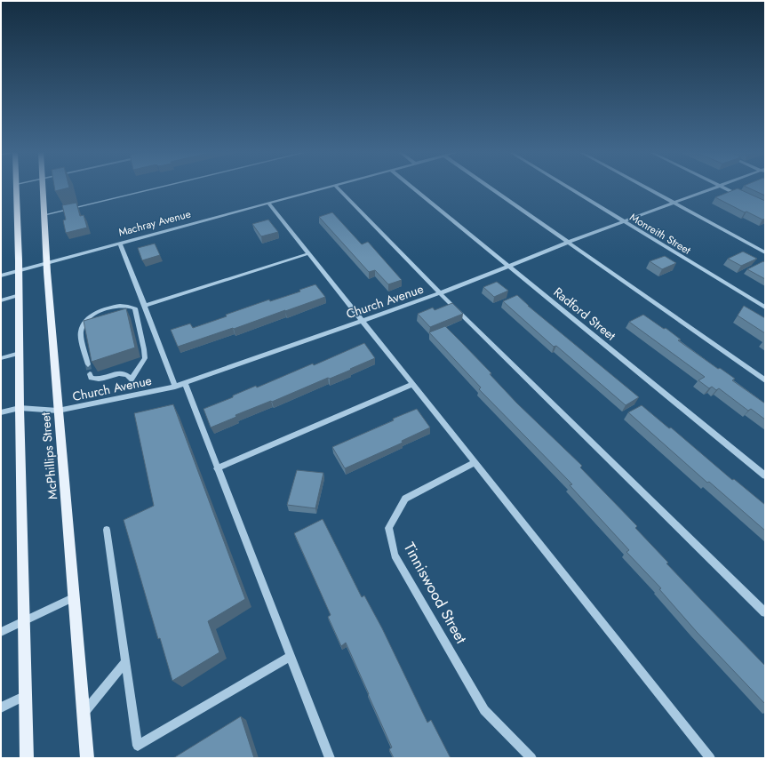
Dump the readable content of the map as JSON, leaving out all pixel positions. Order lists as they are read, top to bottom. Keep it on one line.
{"streets":{"main road":["McPhillips Street"],"street":["Machray Avenue","Monreith Street","Church Avenue","Radford Street","Tinniswood Street"]},"crossings":[["Machray Avenue","McPhillips Street"],["Monreith Street","Church Avenue"],["Church Avenue","Radford Street"],["Church Avenue","McPhillips Street"]]}
